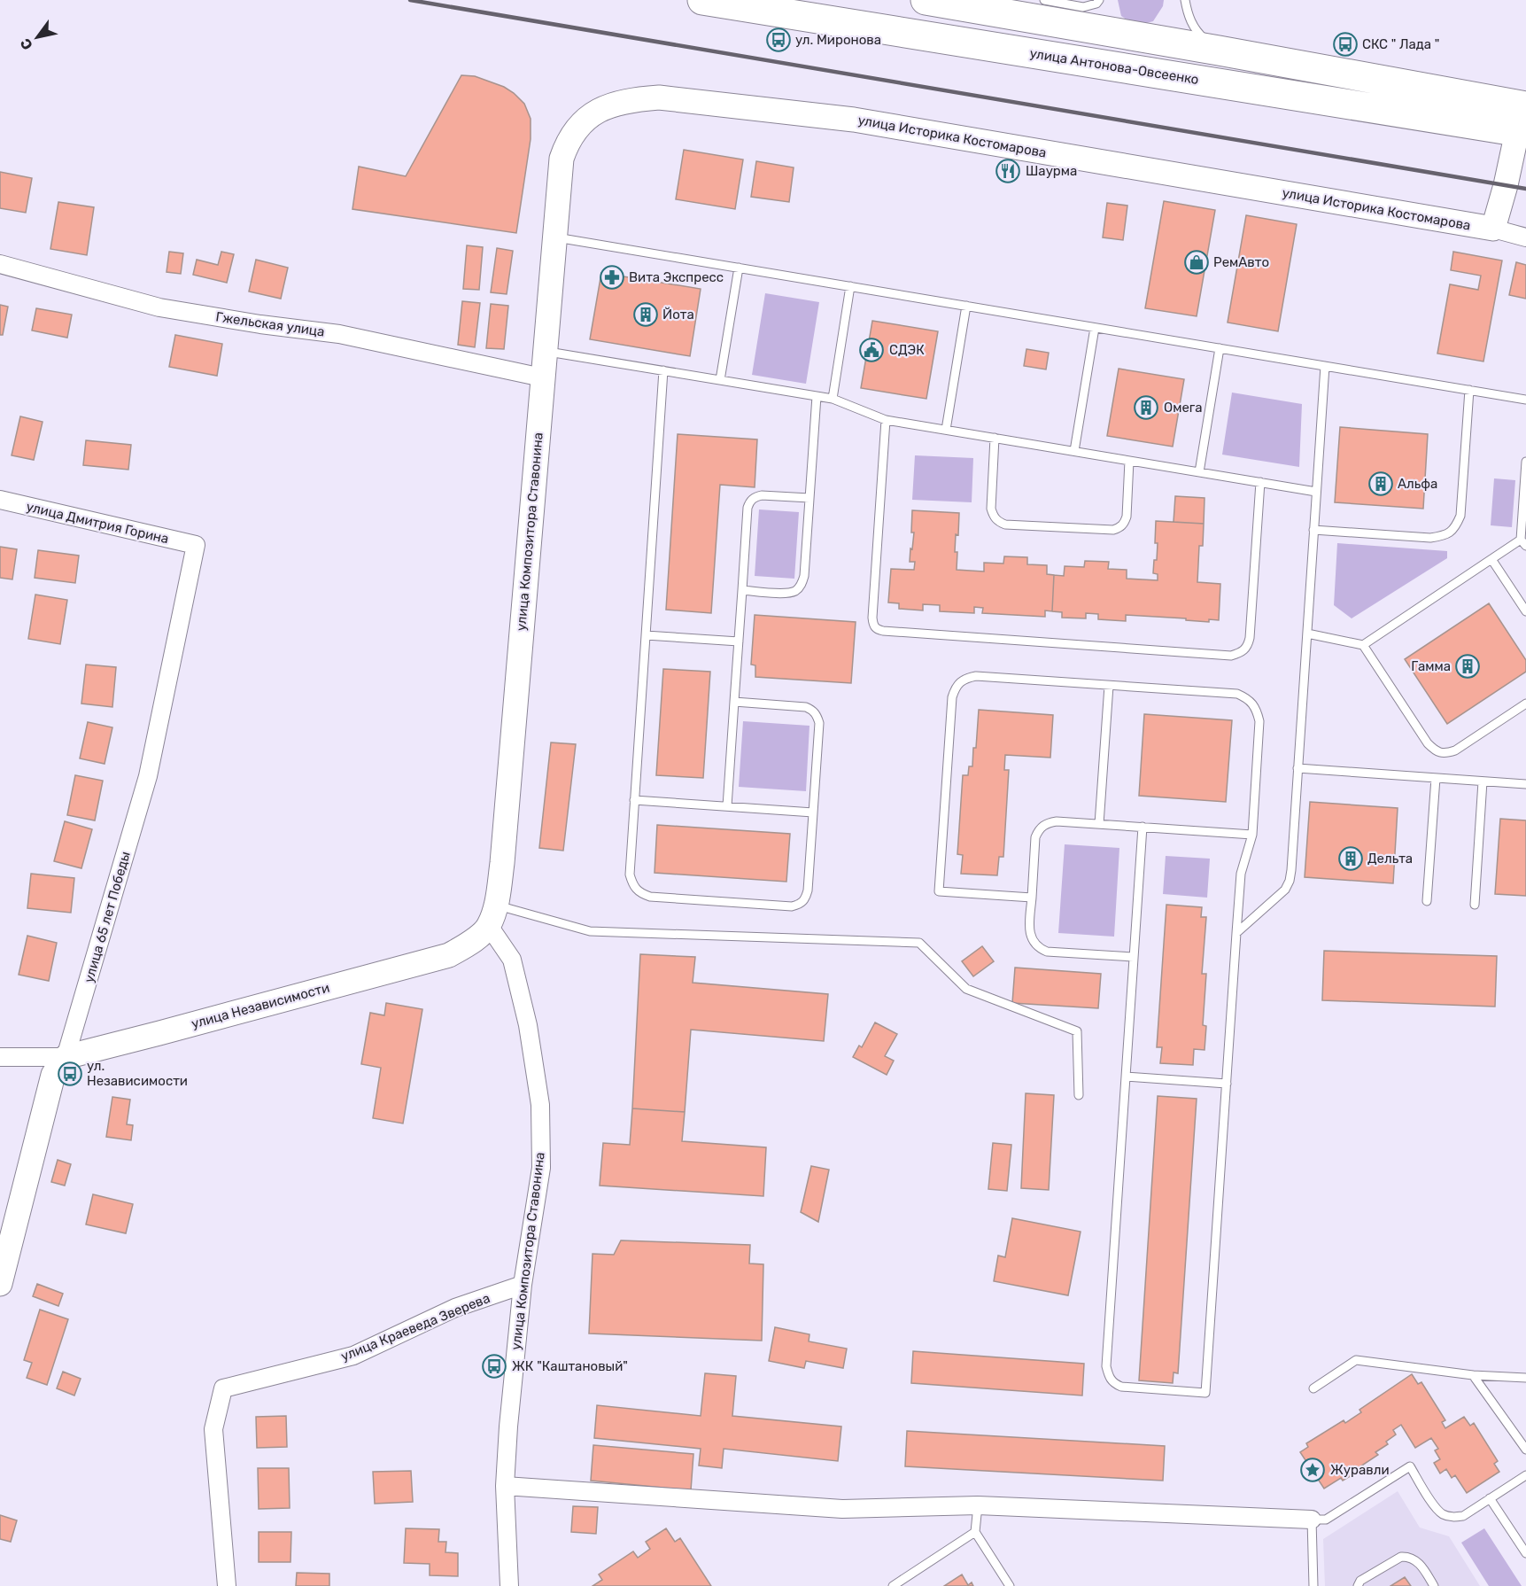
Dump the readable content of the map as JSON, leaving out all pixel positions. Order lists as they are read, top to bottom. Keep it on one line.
{"streets":{"highway":["улица Антонова-Овсеенко"],"street":["улица Историка Костомарова","Гжельская улица","улица Дмитрия Горина","улица Композитора Ставонина","улица 65 лет Победы","улица Независимости","улица Краеведа Зверева"]},"crossings":[["улица Историка Костомарова","улица Композитора Ставонина"],["Гжельская улица","улица Композитора Ставонина"],["улица Дмитрия Горина","улица 65 лет Победы"],["улица Композитора Ставонина","улица Независимости"],["улица Композитора Ставонина","улица Краеведа Зверева"],["улица 65 лет Победы","улица Независимости"]],"places":{"bus stop":["ул. Миронова","СКС \" Лада \"","ул. Независимости","ЖК \"Каштановый\""],"restaurant":["Шаурма"],"shop":["РемАвто"],"pharmacy":["Вита Экспресс"],"building":["Йота","Омега","Альфа","Гамма","Дельта"],"public building":["СДЭК"],"place":["Журавли"]},"north":"bottom left"}
